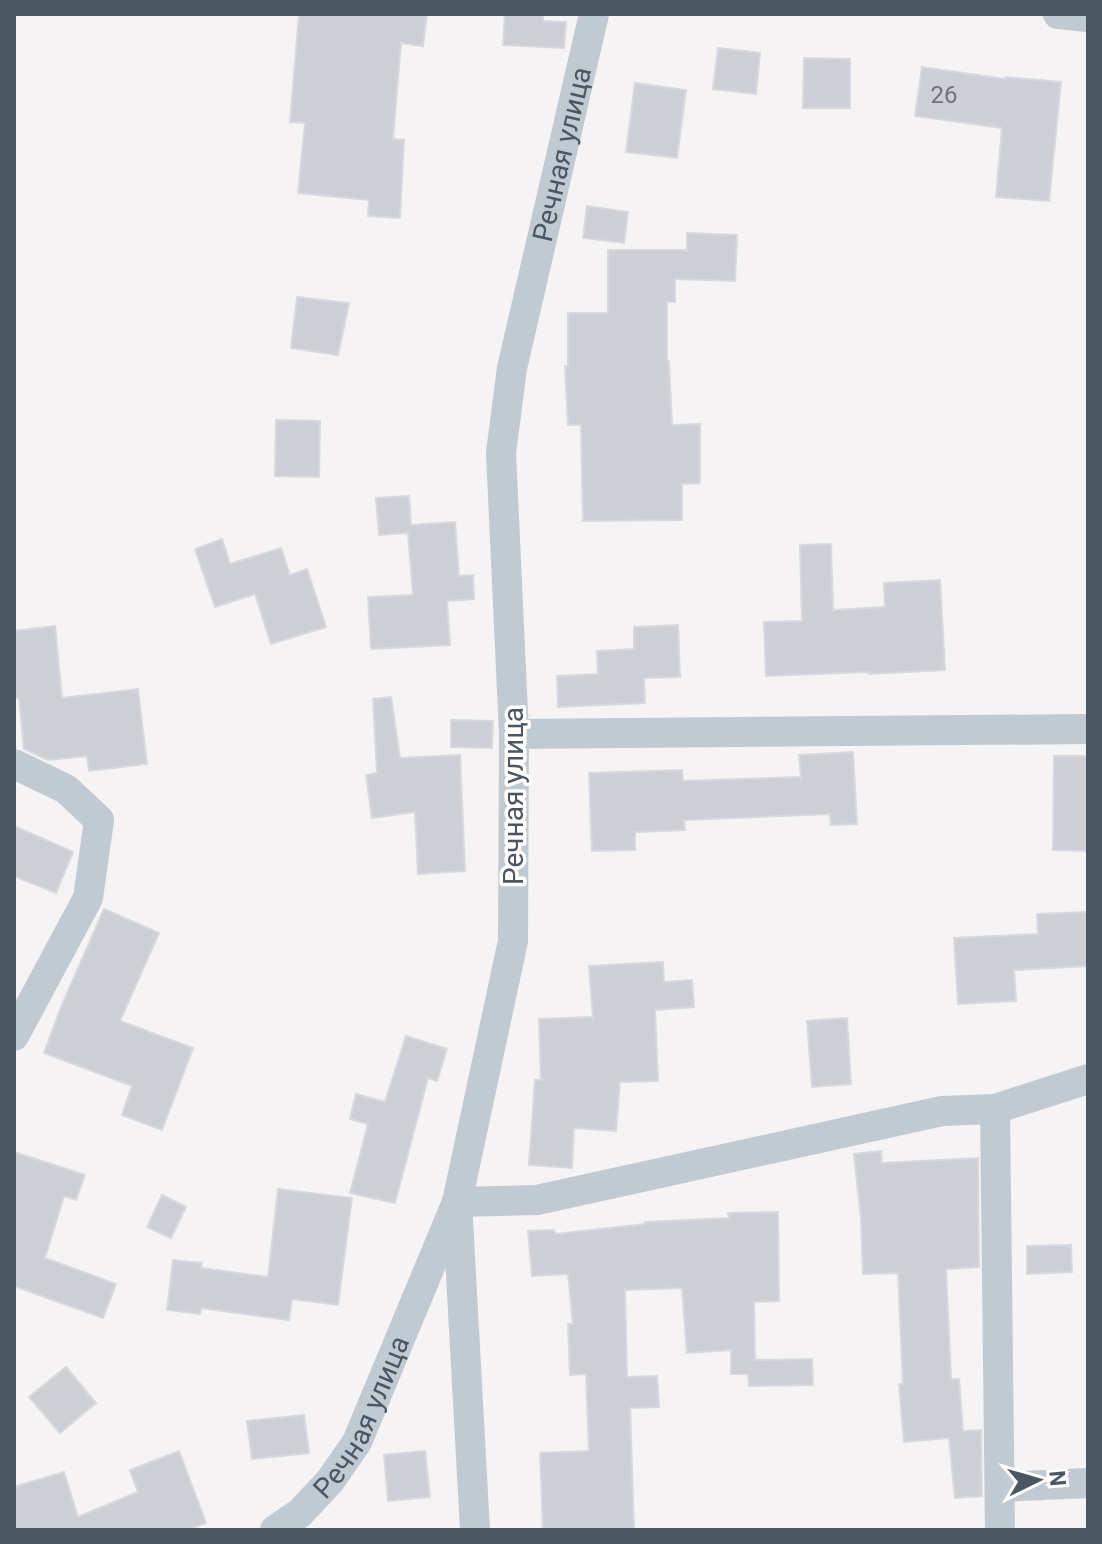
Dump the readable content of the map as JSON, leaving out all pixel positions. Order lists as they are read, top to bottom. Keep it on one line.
{"streets":{"street":["Речная улица"]},"house_numbers":["26"],"north":"right"}
